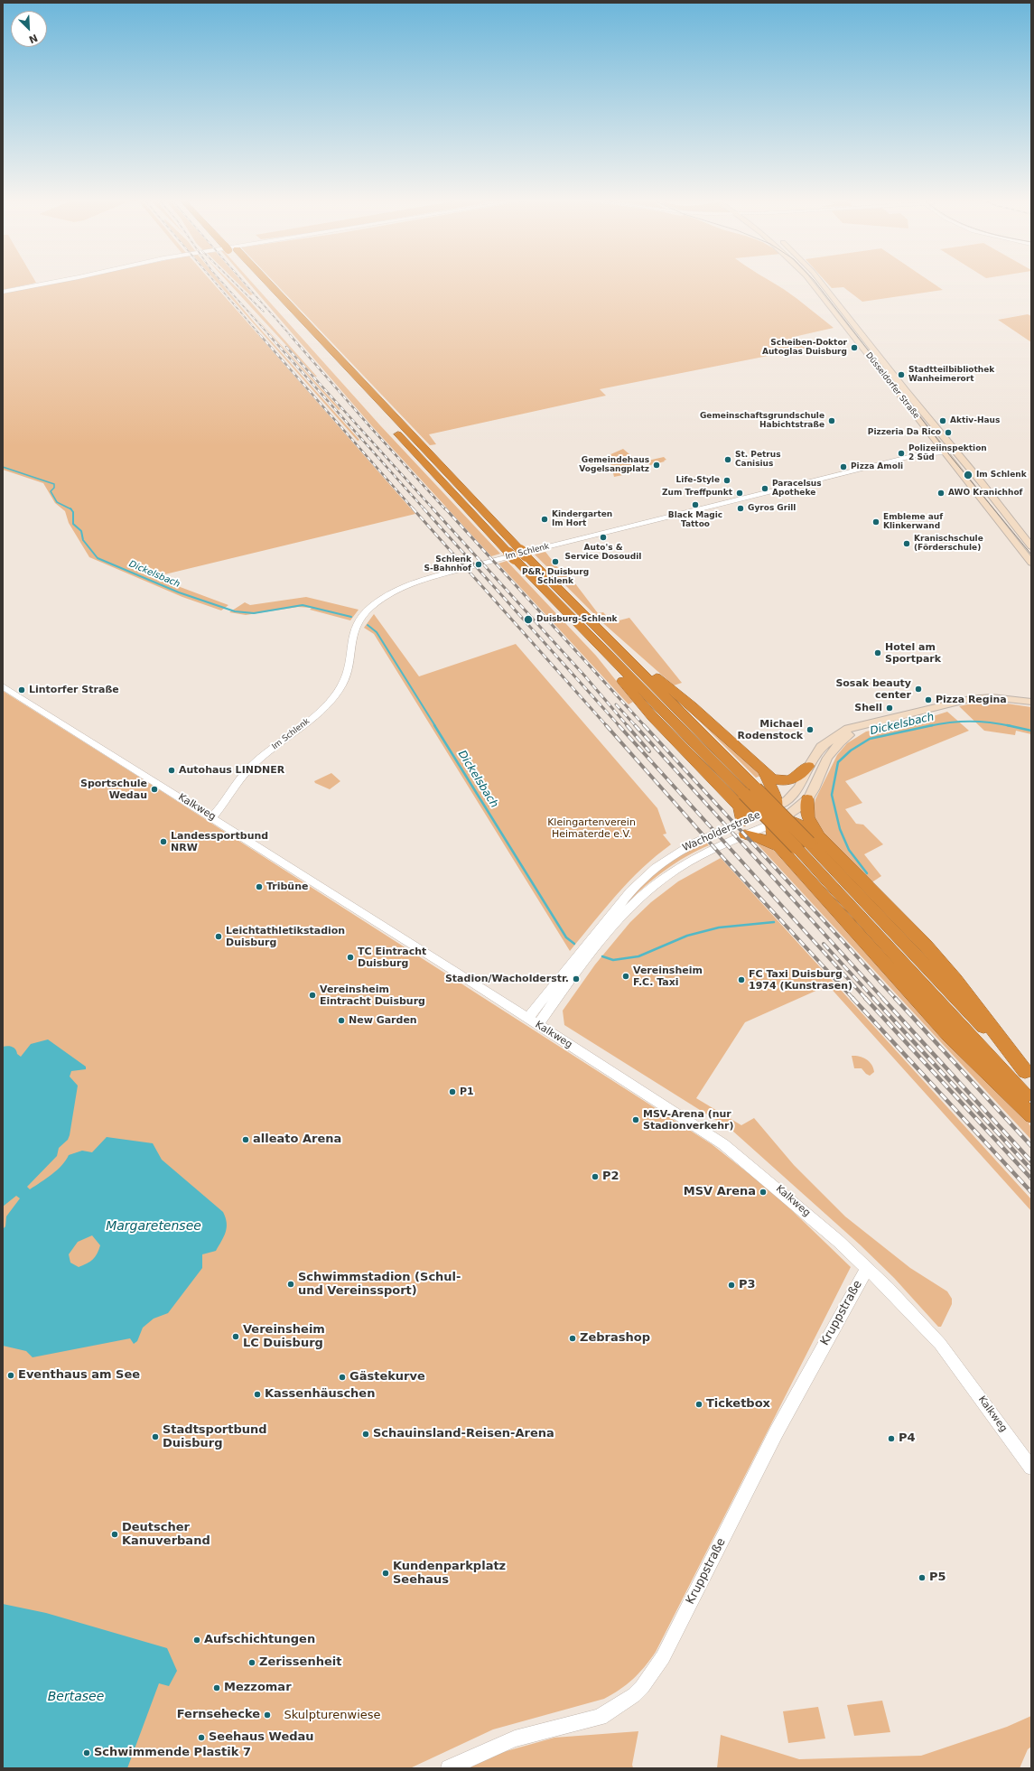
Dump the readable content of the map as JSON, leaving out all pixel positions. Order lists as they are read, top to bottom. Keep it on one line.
{"streets":{"main road":["Düsseldorfer Straße","Wacholderstraße"],"street":["Im Schlenk","Kalkweg","Kruppstraße"]},"crossings":[["Düsseldorfer Straße","Im Schlenk"],["Im Schlenk","Kalkweg"],["Kalkweg","Wacholderstraße"],["Kalkweg","Kruppstraße"]],"water":["Dickelsbach","Margaretensee","Bertasee"],"parks":["Kleingartenverein Heimaterde e.V.","Skulpturenwiese"],"places":["Scheiben-Doktor Autoglas Duisburg","Stadtteilbibliothek Wanheimerort","Gemeinschaftsgrundschule Habichtstraße","Aktiv-Haus","Pizzeria Da Rico","Polizeiinspektion 2 Süd","St. Petrus Canisius","Gemeindehaus Vogelsangplatz","Pizza Amoli","Im Schlenk","Life-Style","Paracelsus Apotheke","Zum Treffpunkt","AWO Kranichhof","Black Magic Tattoo","Gyros Grill","Kindergarten Im Hort","Embleme auf Klinkerwand","Auto's & Service Dosoudil","Kranischschule (Förderschule)","P&R, Duisburg Schlenk","Schlenk S-Bahnhof","Duisburg-Schlenk","Hotel am Sportpark","Sosak beauty center","Lintorfer Straße","Pizza Regina","Shell","Michael Rodenstock","Autohaus LINDNER","Sportschule Wedau","Landessportbund NRW","Tribüne","Leichtathletikstadion Duisburg","TC Eintracht Duisburg","Vereinsheim F.C. Taxi","Stadion/Wacholderstr.","FC Taxi Duisburg 1974 (Kunstrasen)","Vereinsheim Eintracht Duisburg","New Garden","P1","MSV-Arena (nur Stadionverkehr)","alleato Arena","P2","MSV Arena","Schwimmstadion (Schul- und Vereinssport)","P3","Vereinsheim LC Duisburg","Zebrashop","Eventhaus am See","Gästekurve","Kassenhäuschen","Ticketbox","Schauinsland-Reisen-Arena","Stadtsportbund Duisburg","P4","Deutscher Kanuverband","Kundenparkplatz Seehaus","P5","Aufschichtungen","Zerissenheit","Mezzomar","Fernsehecke","Seehaus Wedau","Schwimmende Plastik 7"],"north":"bottom right"}
